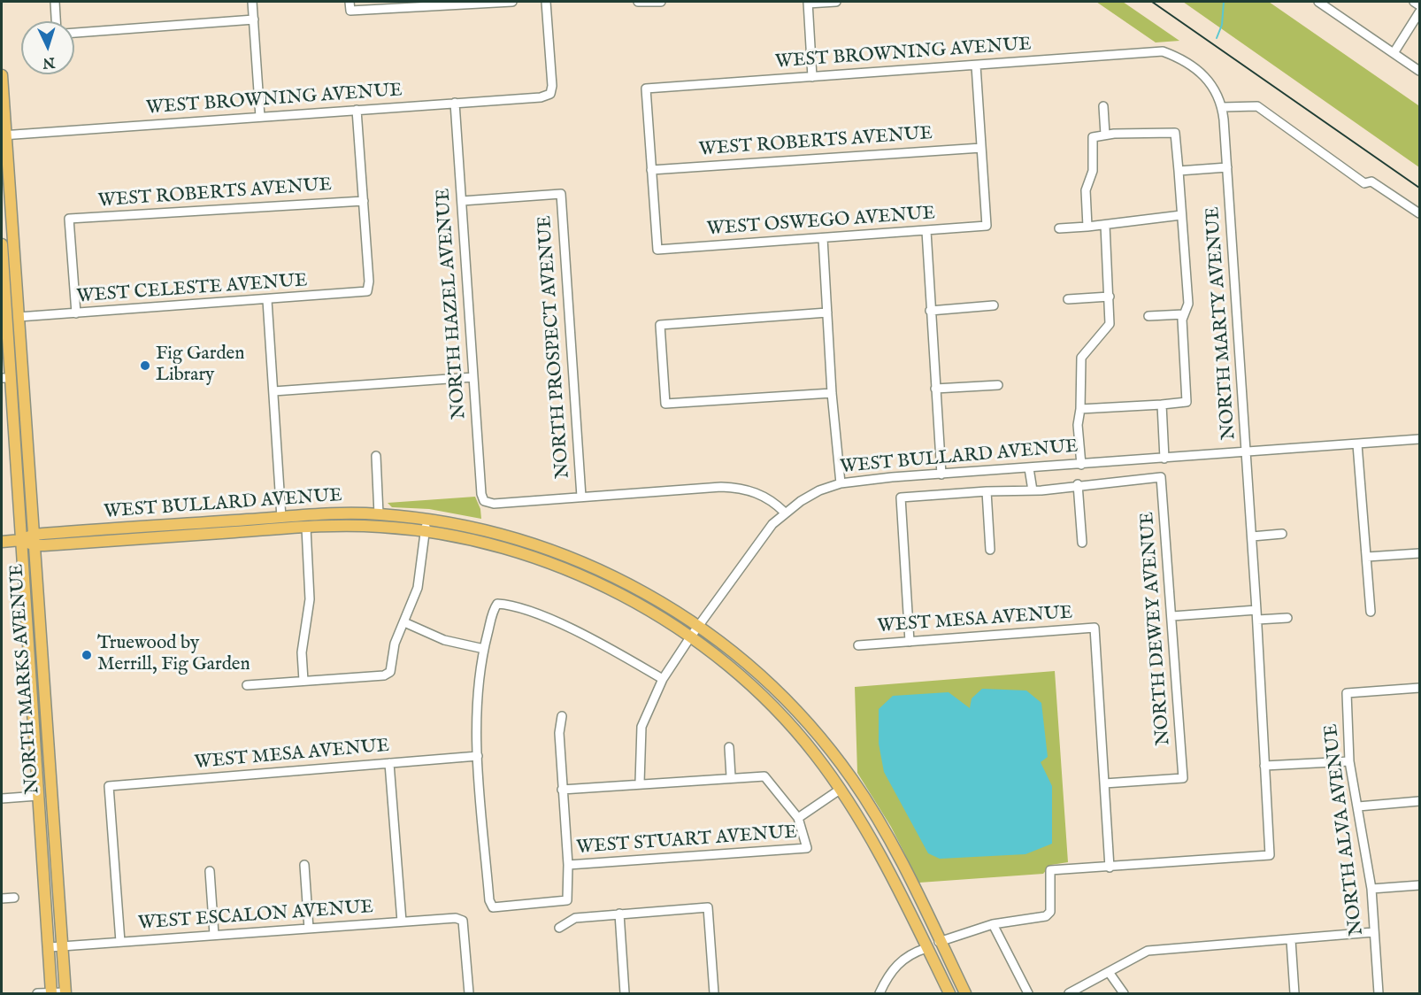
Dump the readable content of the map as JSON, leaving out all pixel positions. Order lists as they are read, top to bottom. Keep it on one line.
{"streets":{"main road":["WEST BULLARD AVENUE","NORTH MARKS AVENUE"],"street":["WEST BROWNING AVENUE","WEST ROBERTS AVENUE","WEST OSWEGO AVENUE","WEST CELESTE AVENUE","NORTH HAZEL AVENUE","NORTH MARTY AVENUE","NORTH PROSPECT AVENUE","WEST MESA AVENUE","NORTH DEWEY AVENUE","NORTH ALVA AVENUE","WEST STUART AVENUE","WEST ESCALON AVENUE"]},"crossings":[["WEST BROWNING AVENUE","WEST ROBERTS AVENUE"],["WEST BROWNING AVENUE","WEST OSWEGO AVENUE"],["WEST BROWNING AVENUE","NORTH HAZEL AVENUE"],["WEST BROWNING AVENUE","NORTH MARTY AVENUE"],["WEST BROWNING AVENUE","NORTH MARKS AVENUE"],["WEST ROBERTS AVENUE","WEST OSWEGO AVENUE"],["WEST ROBERTS AVENUE","WEST CELESTE AVENUE"],["WEST CELESTE AVENUE","NORTH MARKS AVENUE"],["NORTH HAZEL AVENUE","NORTH PROSPECT AVENUE"],["NORTH MARTY AVENUE","WEST BULLARD AVENUE"],["WEST BULLARD AVENUE","WEST MESA AVENUE"],["WEST BULLARD AVENUE","NORTH DEWEY AVENUE"],["WEST BULLARD AVENUE","NORTH MARKS AVENUE"],["WEST MESA AVENUE","NORTH DEWEY AVENUE"],["WEST MESA AVENUE","WEST ESCALON AVENUE"],["NORTH MARKS AVENUE","WEST ESCALON AVENUE"]],"places":["Fig Garden Library","Truewood by Merrill, Fig Garden"],"north":"bottom"}
